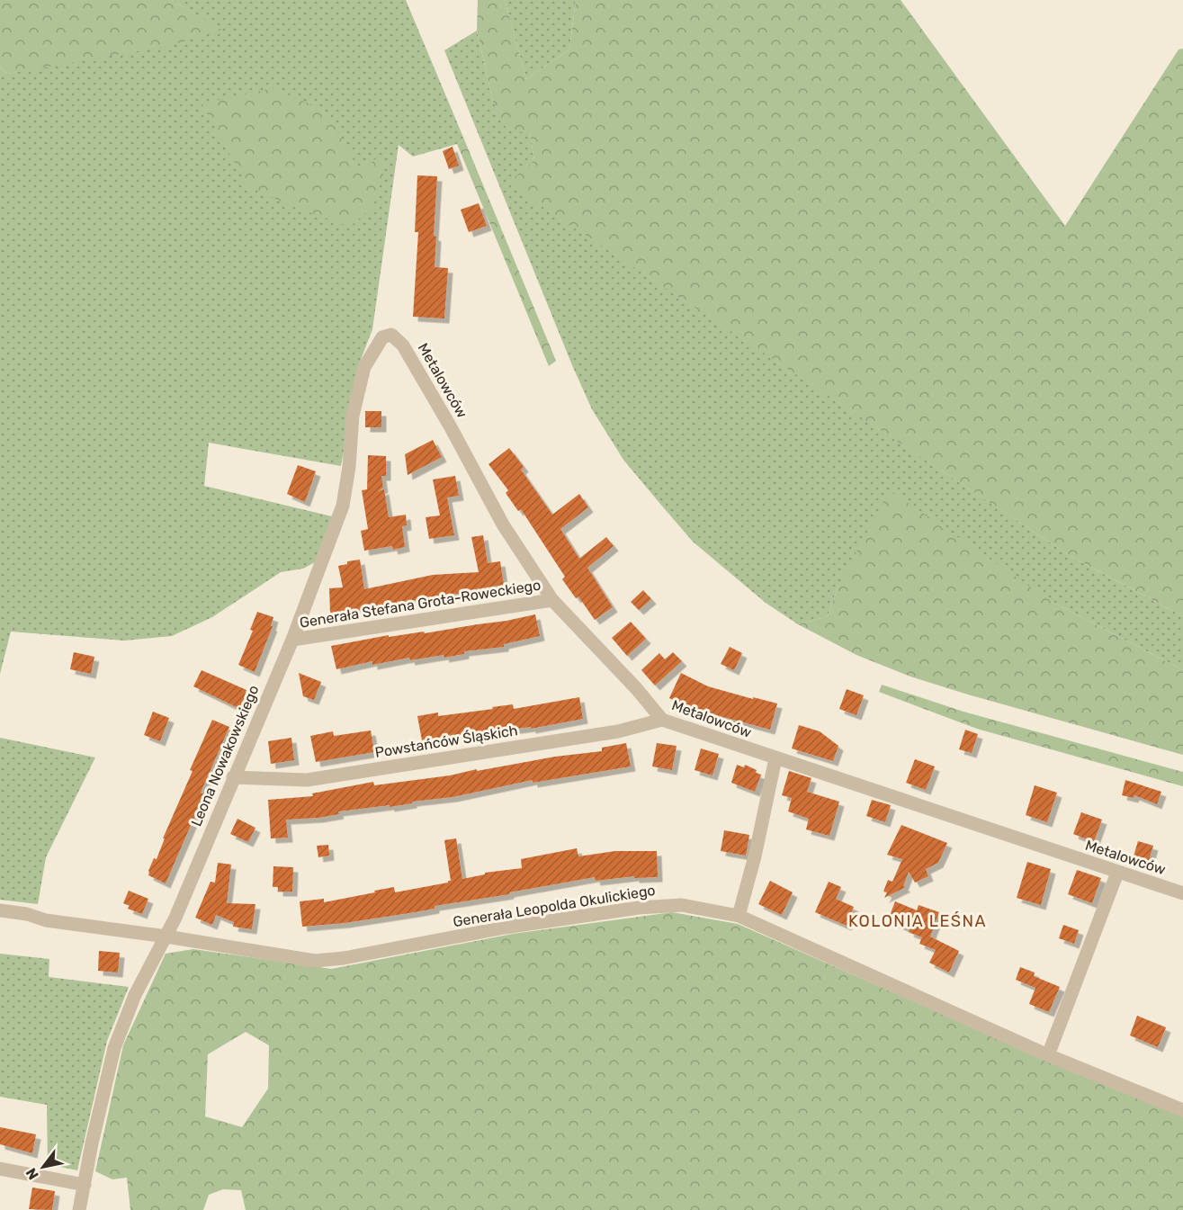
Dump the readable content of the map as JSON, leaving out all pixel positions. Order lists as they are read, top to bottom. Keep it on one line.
{"streets":{"street":["Metalowców","Generała Stefana Grota-Roweckiego","Powstańców Śląskich","Leona Nowakowskiego","Generała Leopolda Okulickiego"]},"crossings":[["Metalowców","Generała Stefana Grota-Roweckiego"],["Metalowców","Powstańców Śląskich"],["Metalowców","Leona Nowakowskiego"],["Generała Stefana Grota-Roweckiego","Leona Nowakowskiego"],["Powstańców Śląskich","Leona Nowakowskiego"],["Leona Nowakowskiego","Generała Leopolda Okulickiego"]],"districts":["KOLONIA LEŚNA"],"north":"bottom left"}
